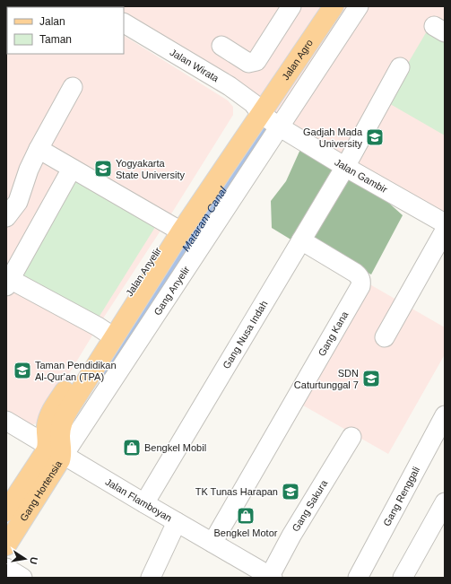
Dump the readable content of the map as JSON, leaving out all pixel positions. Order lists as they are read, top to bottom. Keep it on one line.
{"streets":{"main road":["Jalan Agro","Jalan Anyelir","Gang Hortensia"],"street":["Jalan Wirata","Jalan Gambir","Gang Anyelir","Gang Kana","Gang Nusa Indah","Gang Renggali","Jalan Flamboyan","Gang Sakura"]},"crossings":[["Jalan Agro","Jalan Wirata"],["Jalan Agro","Jalan Gambir"],["Jalan Agro","Jalan Anyelir"],["Jalan Agro","Gang Anyelir"],["Jalan Wirata","Jalan Gambir"],["Jalan Wirata","Jalan Anyelir"],["Jalan Wirata","Gang Anyelir"],["Jalan Gambir","Jalan Anyelir"],["Jalan Gambir","Gang Anyelir"],["Jalan Gambir","Gang Nusa Indah"],["Jalan Anyelir","Gang Anyelir"],["Jalan Anyelir","Gang Hortensia"],["Jalan Anyelir","Jalan Flamboyan"],["Gang Anyelir","Gang Hortensia"],["Gang Anyelir","Jalan Flamboyan"],["Gang Kana","Gang Nusa Indah"],["Gang Kana","Jalan Flamboyan"],["Gang Nusa Indah","Jalan Flamboyan"],["Gang Hortensia","Jalan Flamboyan"],["Jalan Flamboyan","Gang Sakura"]],"water":["Mataram Canal"],"places":{"school or university":["Gadjah Mada University","Yogyakarta State University","Taman Pendidikan Al-Qur'an (TPA)","SDN Caturtunggal 7","TK Tunas Harapan"],"shop":["Bengkel Mobil","Bengkel Motor"]},"legend":["Jalan","Taman"],"north":"right"}
